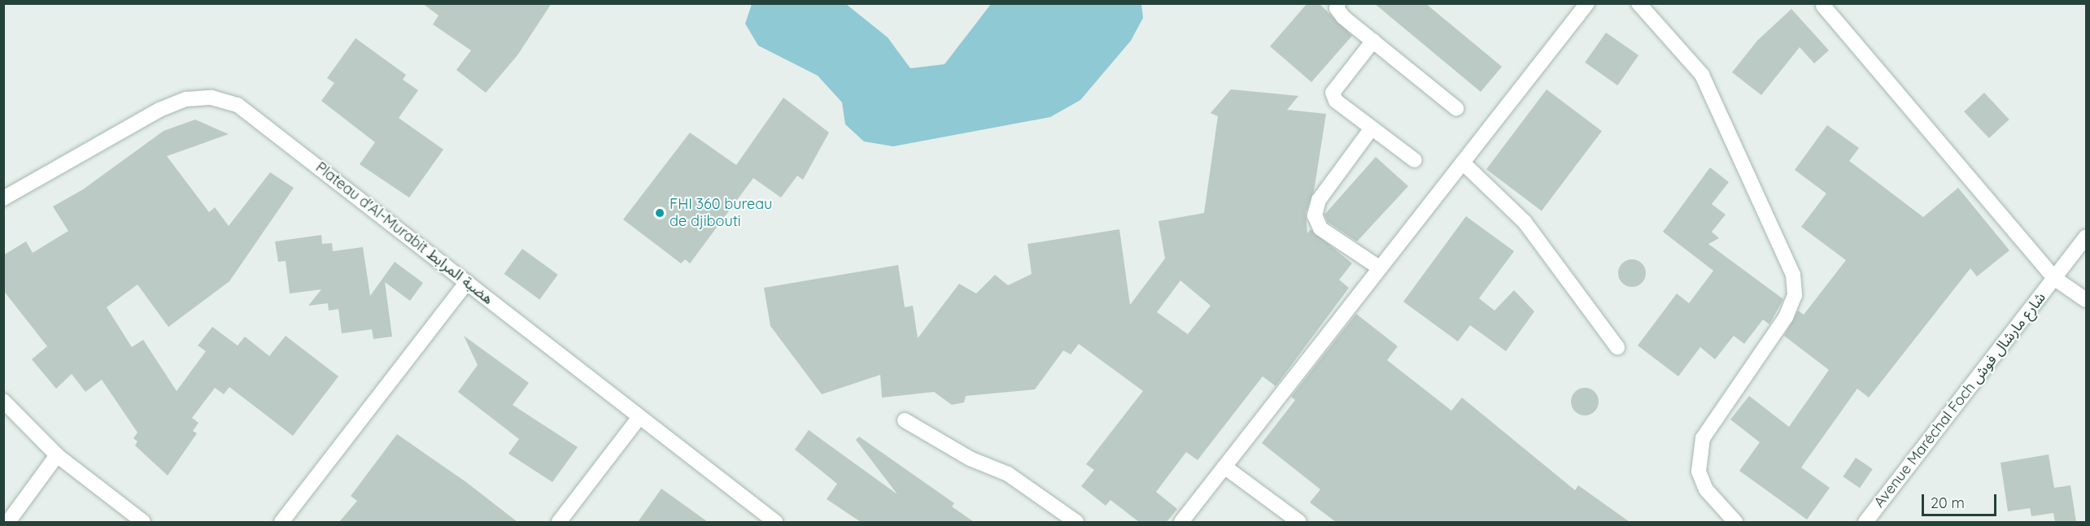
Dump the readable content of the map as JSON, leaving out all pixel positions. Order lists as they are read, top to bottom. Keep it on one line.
{"streets":{"street":["Plateau d'Al-Murabit هضبة المرابط","Avenue Maréchal Foch شارع مارشال فوش"]},"places":["FHI 360 bureau de djibouti"],"scale_bar":"20 m"}
